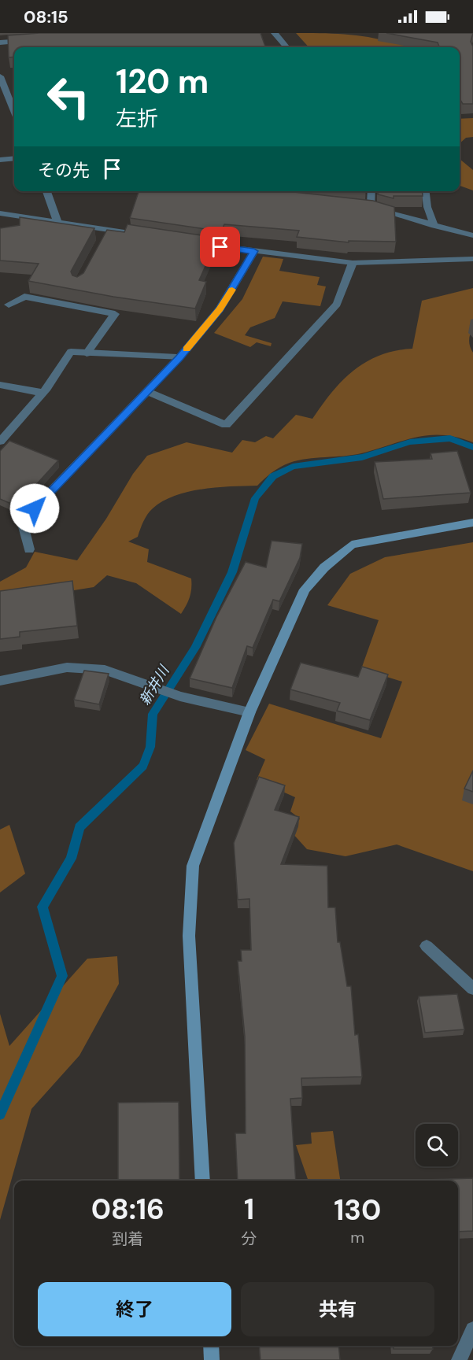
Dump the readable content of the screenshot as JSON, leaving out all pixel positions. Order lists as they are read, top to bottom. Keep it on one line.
{"water":["新井川"],"page":{"status":"08:15","turn":["120 m","左折"],"then":"その先","eta":["08:16","到着","1","分","130","m"],"buttons":["終了","共有"]}}
